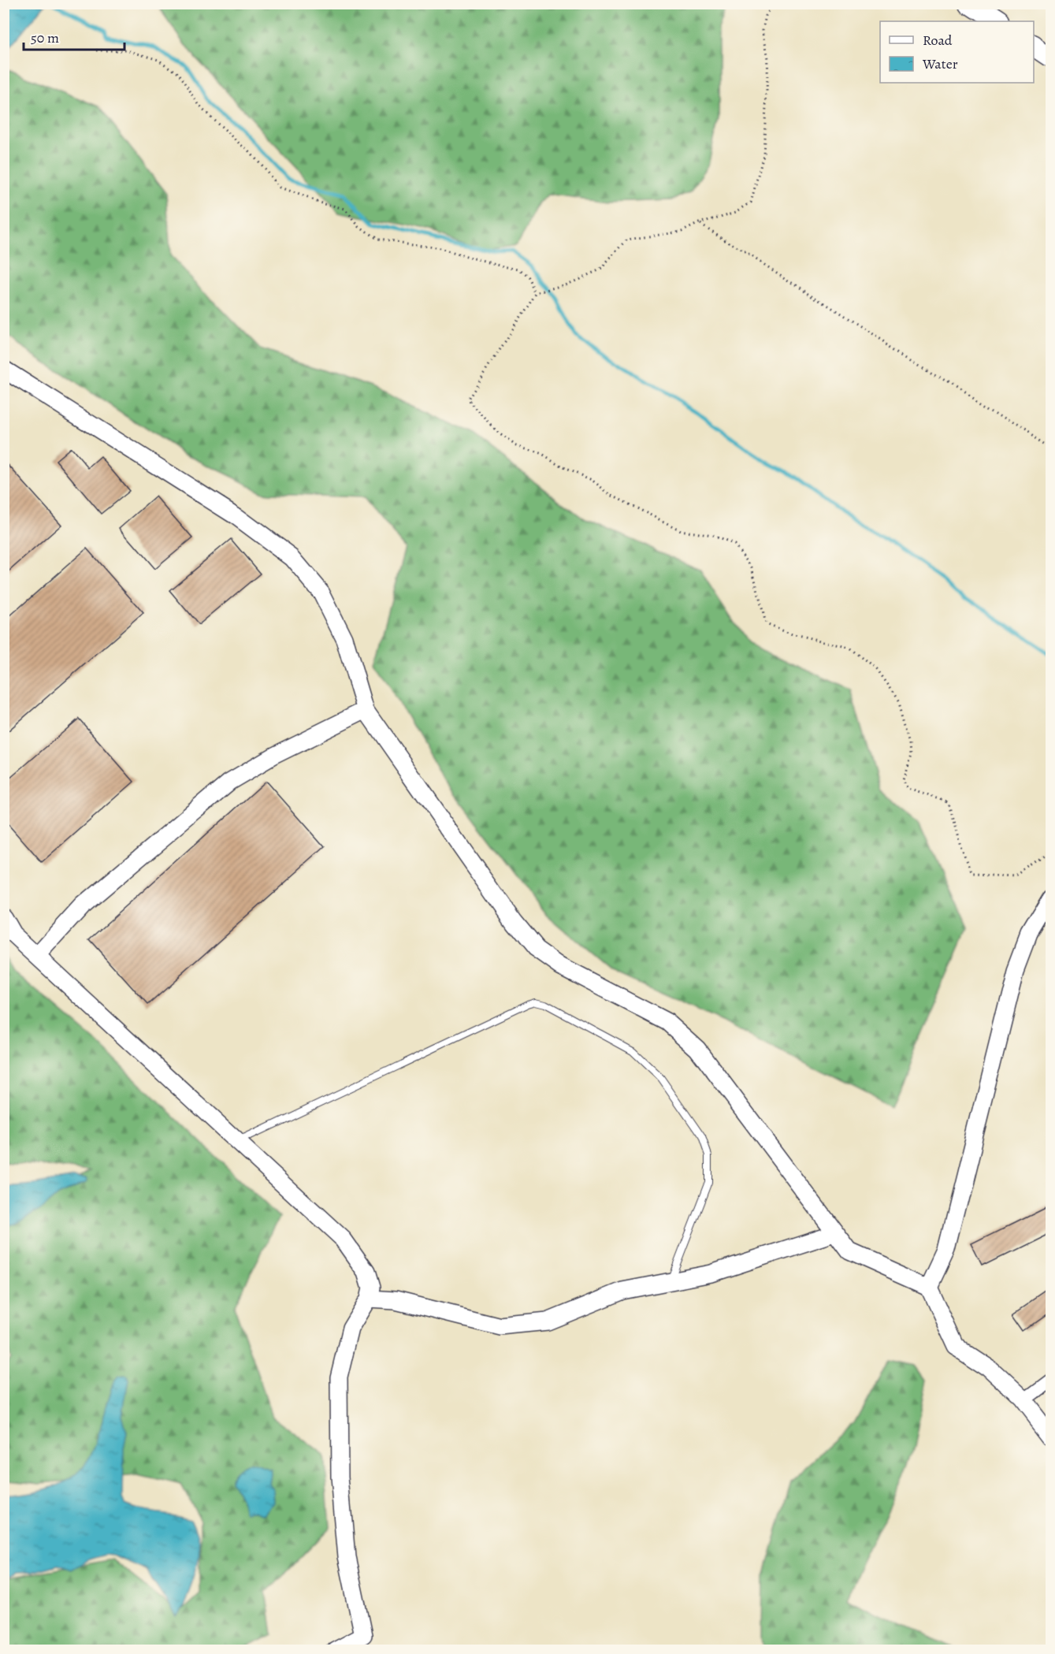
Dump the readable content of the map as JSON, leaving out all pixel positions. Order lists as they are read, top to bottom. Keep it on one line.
{"legend":["Road","Water"],"scale_bar":"50 m"}
